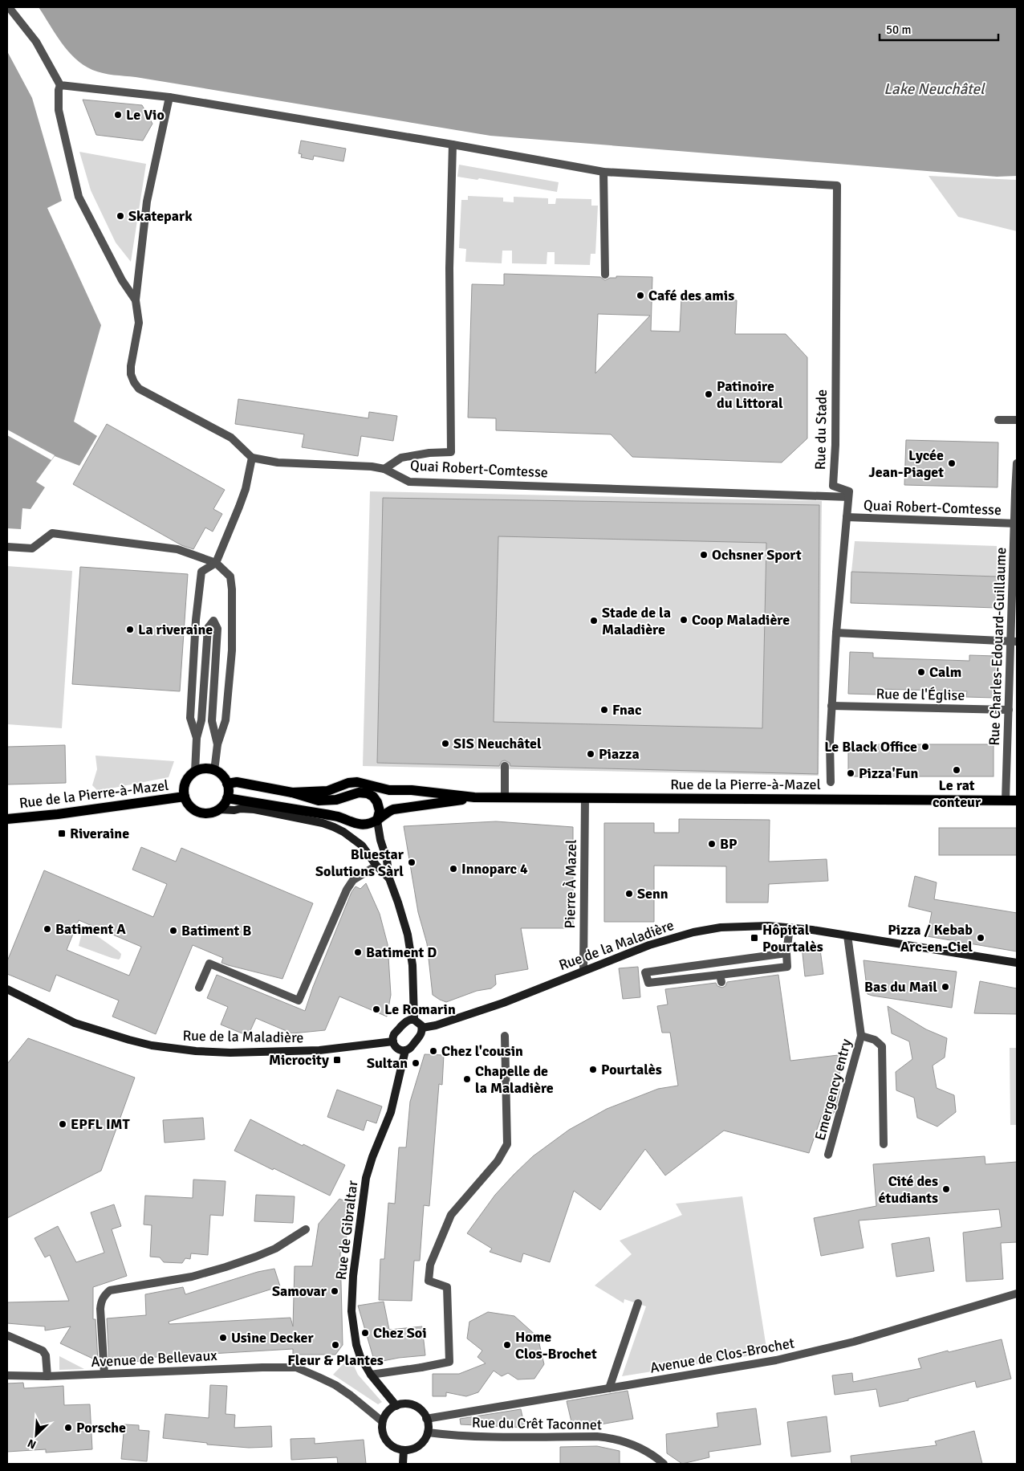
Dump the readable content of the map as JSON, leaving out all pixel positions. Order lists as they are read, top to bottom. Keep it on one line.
{"streets":{"main road":["Rue de la Pierre-à-Mazel"],"street":["Rue du Stade","Quai Robert-Comtesse","Rue Charles-Edouard-Guillaume","Rue de l'Église","Pierre À Mazel","Rue de la Maladière","Emergency entry","Rue de Gibraltar","Avenue de Clos-Brochet","Avenue de Bellevaux","Rue du Crêt Taconnet"]},"crossings":[["Rue du Stade","Quai Robert-Comtesse"],["Quai Robert-Comtesse","Rue Charles-Edouard-Guillaume"],["Rue Charles-Edouard-Guillaume","Rue de l'Église"],["Rue Charles-Edouard-Guillaume","Rue de la Pierre-à-Mazel"],["Rue de la Pierre-à-Mazel","Pierre À Mazel"],["Pierre À Mazel","Rue de la Maladière"],["Rue de la Maladière","Emergency entry"],["Rue de la Maladière","Rue de Gibraltar"],["Rue de Gibraltar","Avenue de Clos-Brochet"],["Rue de Gibraltar","Avenue de Bellevaux"],["Rue de Gibraltar","Rue du Crêt Taconnet"],["Avenue de Clos-Brochet","Avenue de Bellevaux"],["Avenue de Clos-Brochet","Rue du Crêt Taconnet"],["Avenue de Bellevaux","Rue du Crêt Taconnet"]],"water":["Lake Neuchâtel"],"places":{"other":["Le Vio","Skatepark","Café des amis","Patinoire du Littoral","Lycée Jean-Piaget","Ochsner Sport","Coop Maladière","Stade de la Maladière","La riveraine","Calm","Fnac","SIS Neuchâtel","Le Black Office","Piazza","Le rat conteur","Pizza'Fun","BP","Bluestar Solutions Sàrl","Innoparc 4","Senn","Batiment A","Batiment B","Pizza / Kebab Arc-en-Ciel","Batiment D","Bas du Mail","Le Romarin","Chez l'cousin","Sultan","Pourtalès","Chapelle de la Maladière","EPFL IMT","Cité des étudiants","Samovar","Chez Soi","Usine Decker","Fleur & Plantes","Home Clos-Brochet","Porsche"],"transit":["Riveraine","Hôpital Pourtalès","Microcity"]},"scale_bar":"50 m","north":"bottom left"}
